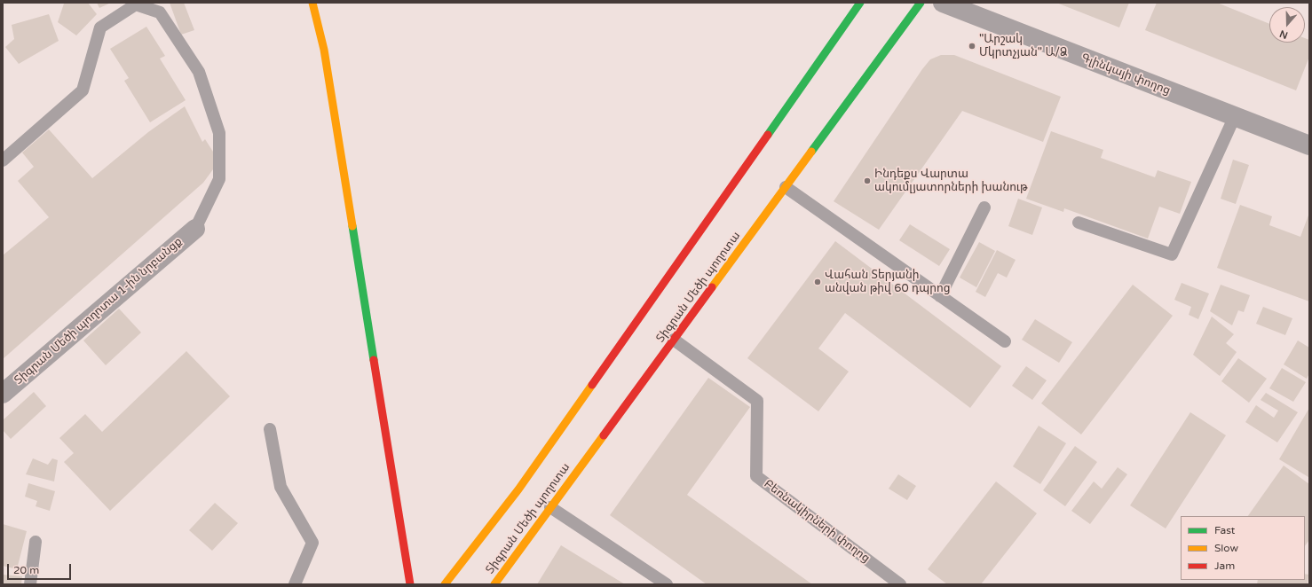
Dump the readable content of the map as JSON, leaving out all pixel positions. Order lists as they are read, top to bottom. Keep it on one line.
{"streets":{"main road":["Տիգրան Մեծի պողոտա"],"street":["Գլինկայի փողոց","Տիգրան Մեծի պողոտա 1-ին նրբանցք"],"lane":["Բեռնակիրների փողոց"]},"crossings":[["Տիգրան Մեծի պողոտա","Բեռնակիրների փողոց"]],"places":["\"Արշակ Մկրտչյան\" Ա/Ձ","Ինդեքս Վարտա ակումլյատորների խանութ","Վահան Տերյանի անվան թիվ 60 դպրոց"],"legend":["Fast","Slow","Jam"],"scale_bar":"20 m","north":"bottom"}
